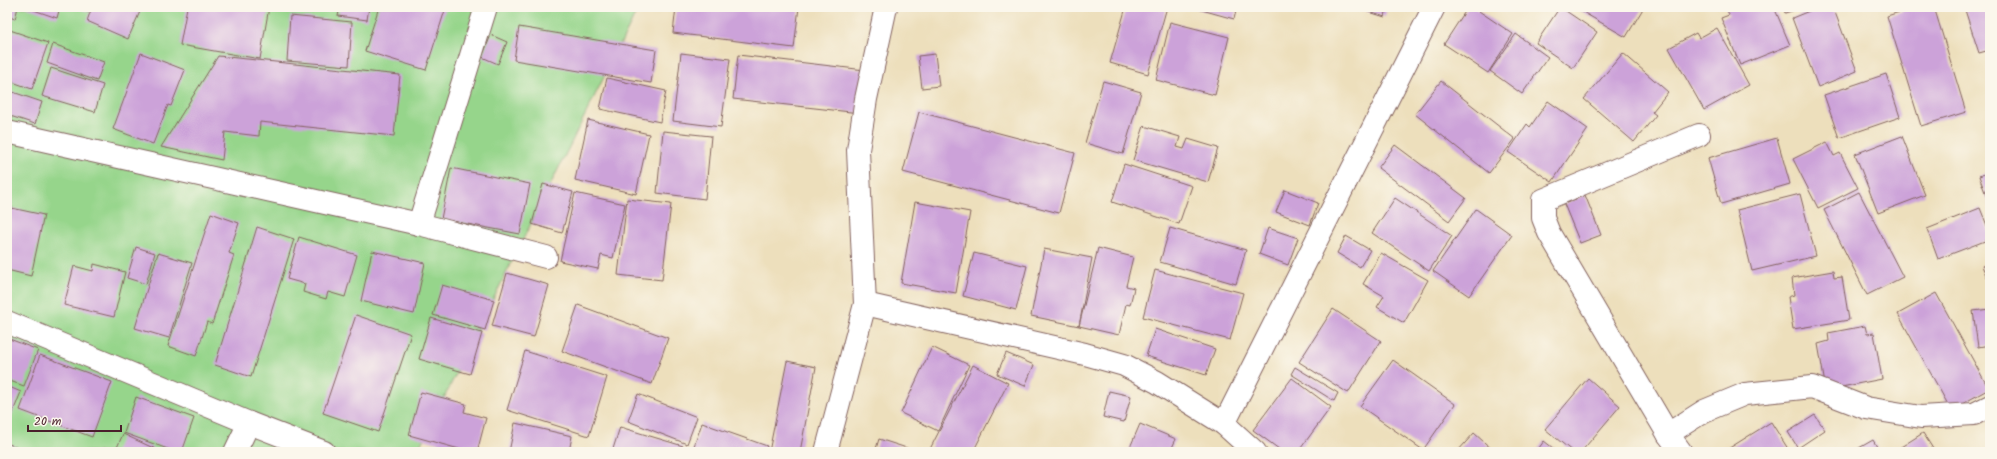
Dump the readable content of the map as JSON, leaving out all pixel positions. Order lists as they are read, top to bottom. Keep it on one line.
{"scale_bar":"20 m"}
